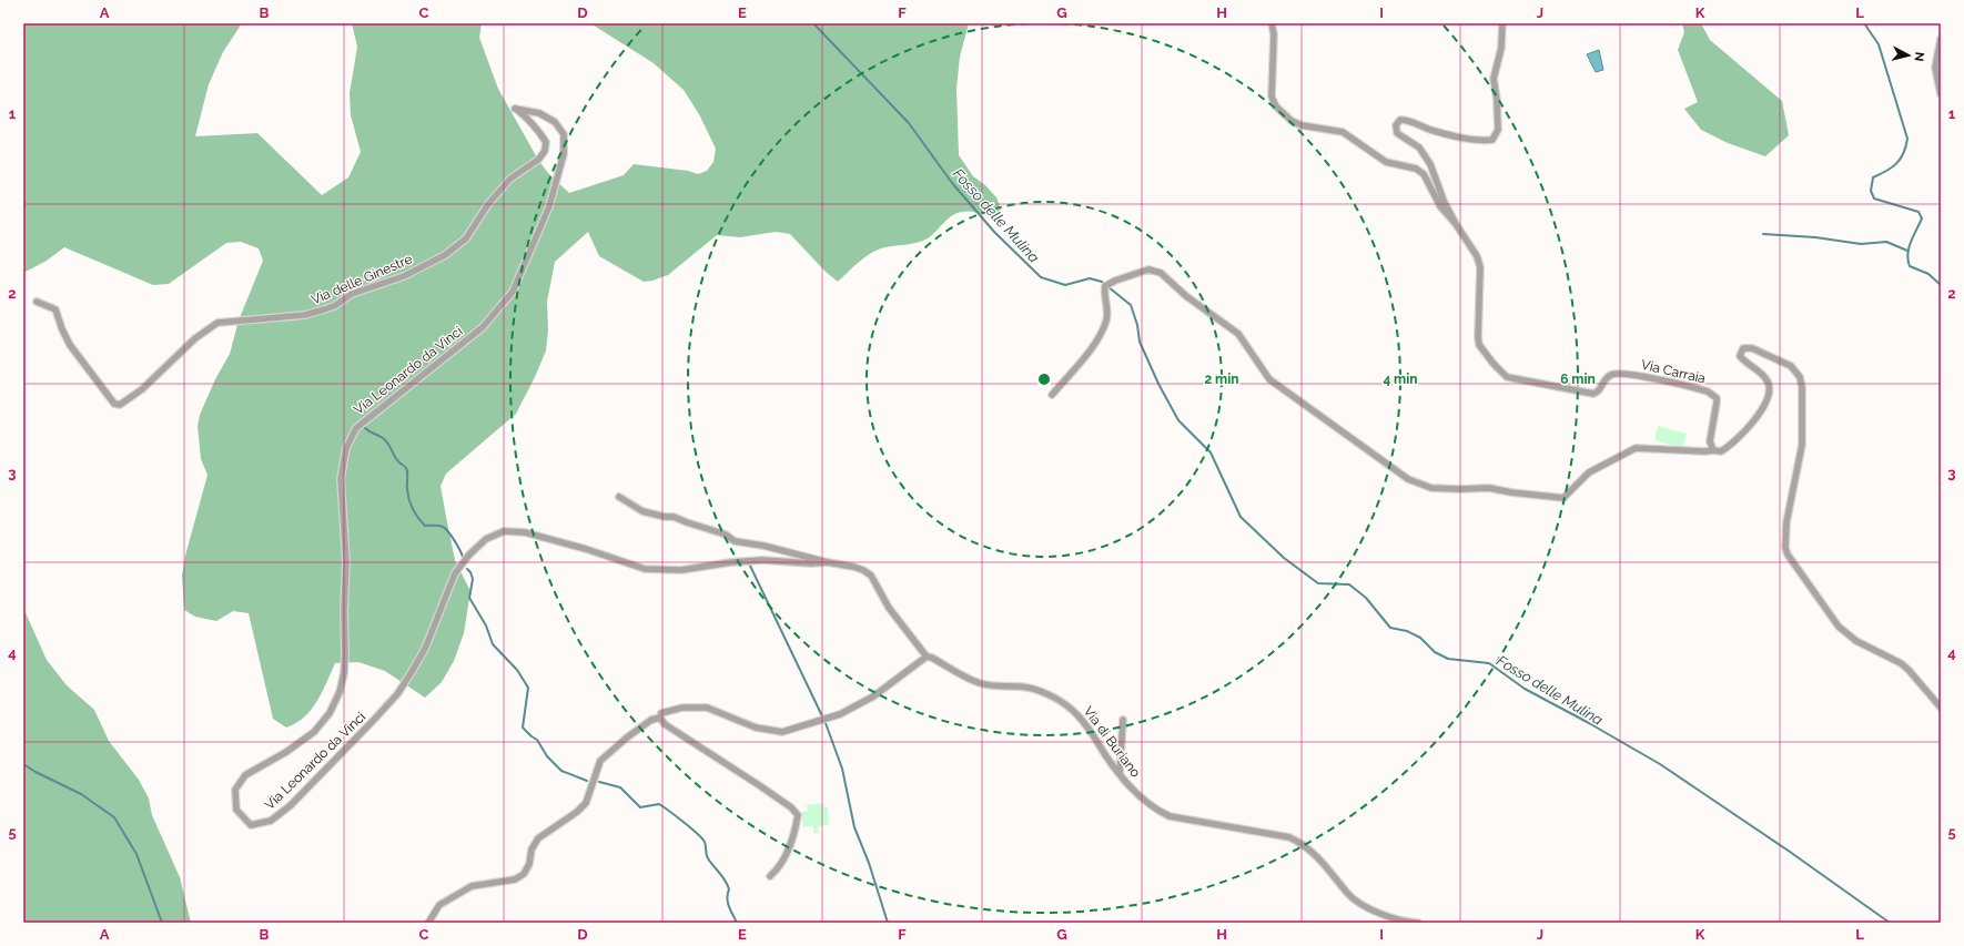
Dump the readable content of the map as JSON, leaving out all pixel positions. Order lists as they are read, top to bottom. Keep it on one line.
{"streets":{"street":["Via delle Ginestre","Via Leonardo da Vinci","Via Carraia","Via di Buriano"]},"crossings":[["Via delle Ginestre","Via Leonardo da Vinci"],["Via Leonardo da Vinci","Via di Buriano"]],"water":["Fosso delle Mulina"],"north":"right","grid":{"columns":["A","B","C","D","E","F","G","H","I","J","K","L"],"rows":["1","2","3","4","5"]},"rings":["2 min","4 min","6 min"]}
